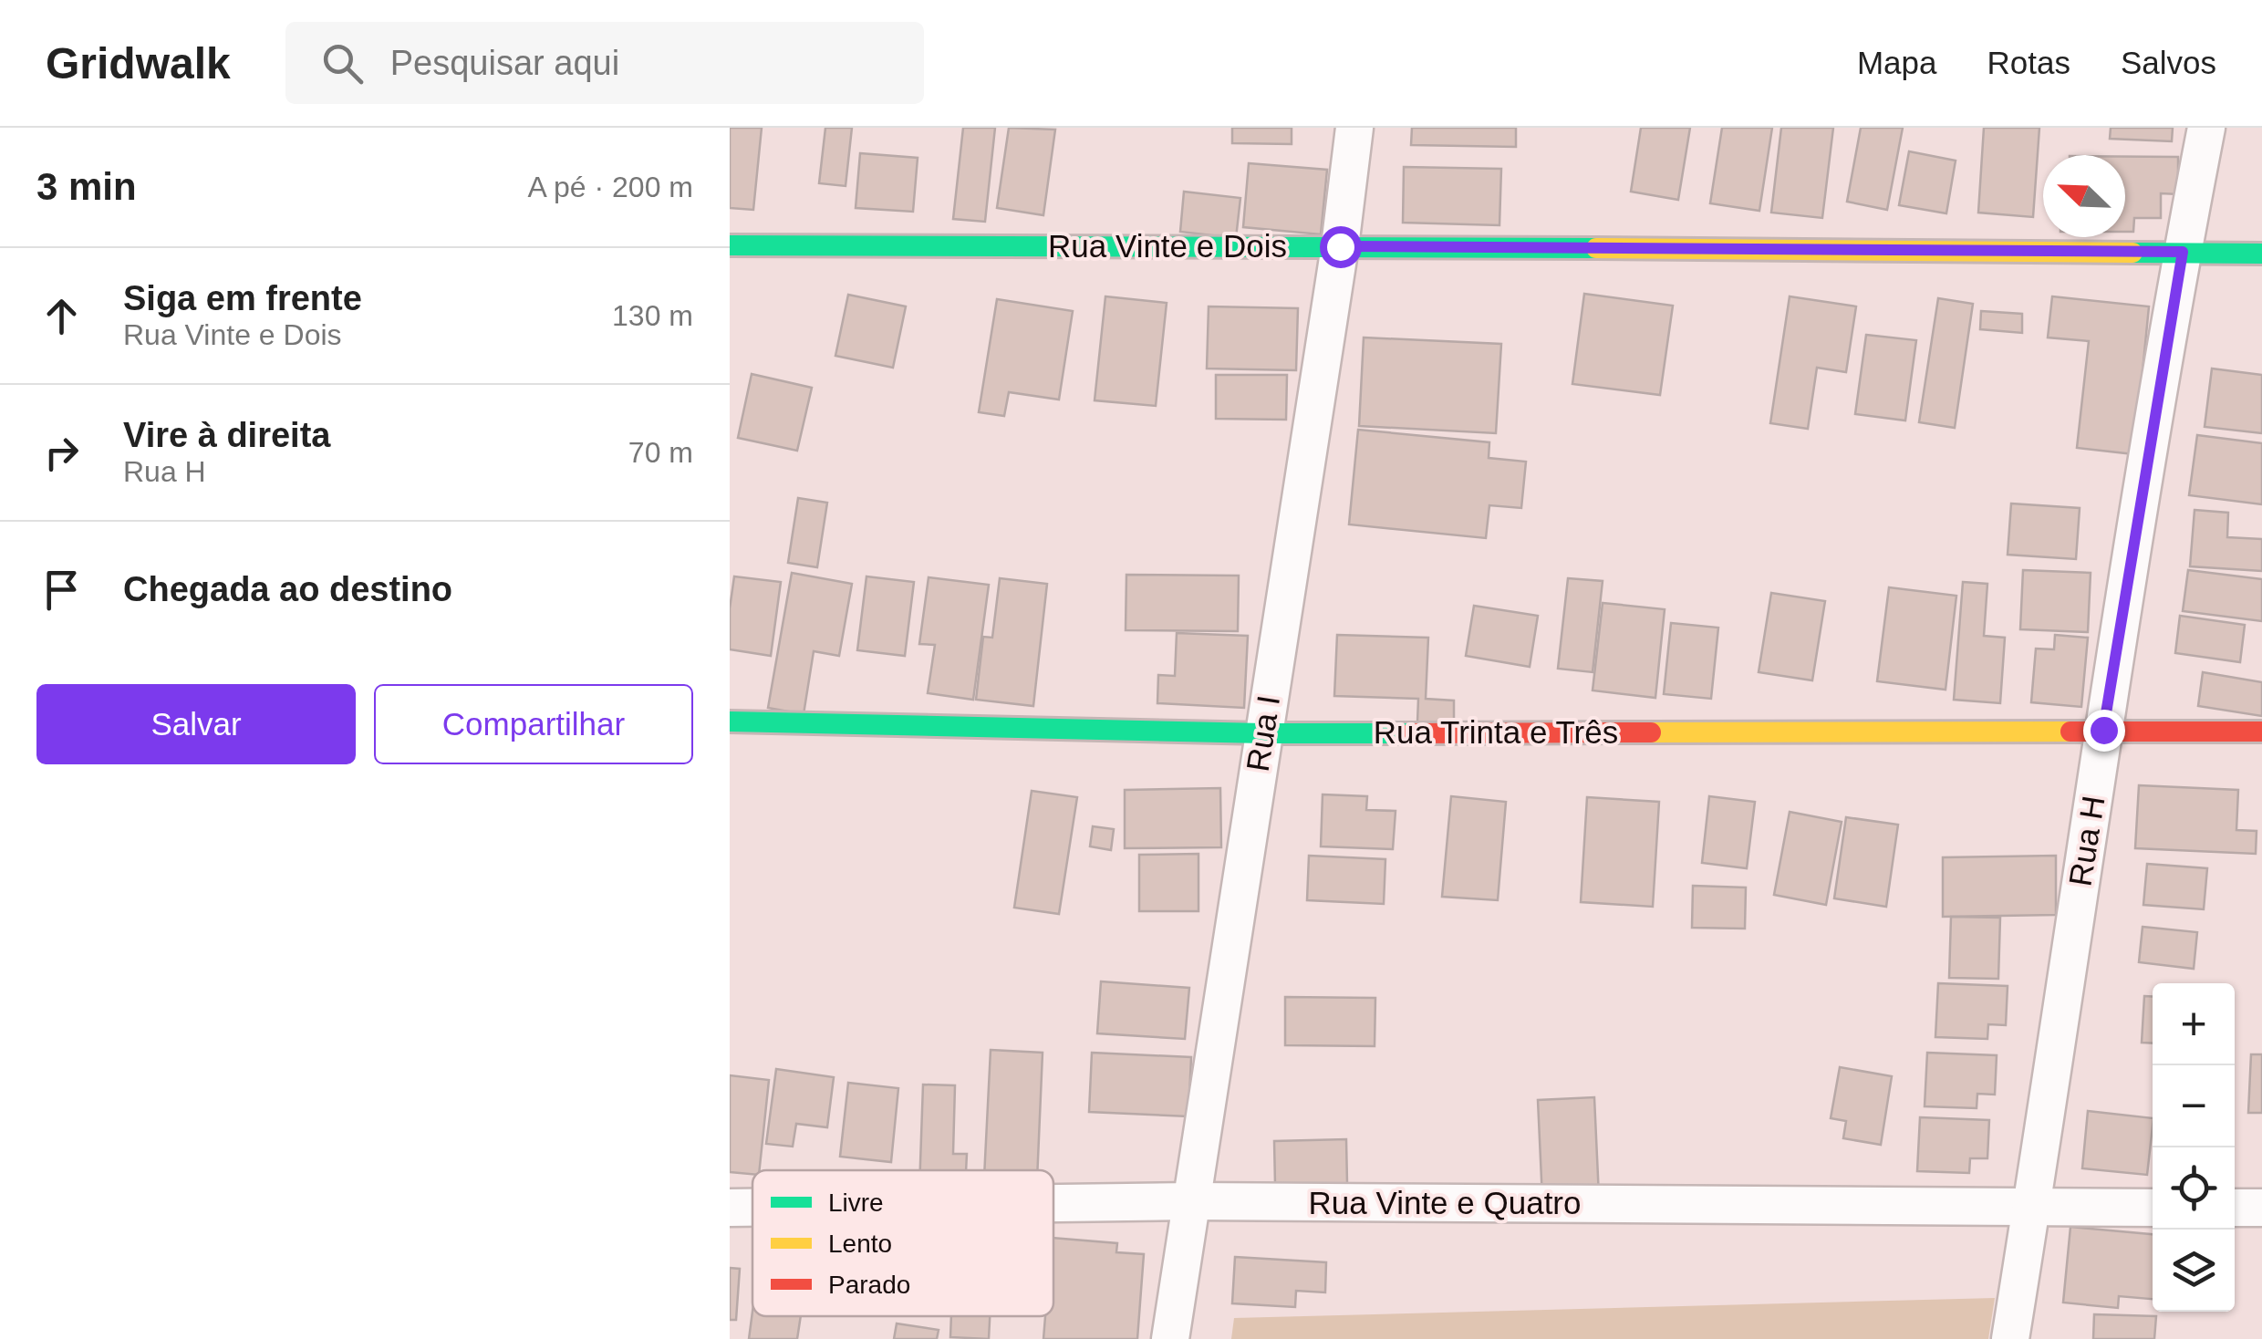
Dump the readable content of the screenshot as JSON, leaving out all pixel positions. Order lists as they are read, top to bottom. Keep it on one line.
{"streets":{"street":["Rua Vinte e Dois","Rua Trinta e Três","Rua I","Rua H","Rua Vinte e Quatro"]},"crossings":[["Rua Vinte e Dois","Rua I"],["Rua Vinte e Dois","Rua H"],["Rua Trinta e Três","Rua I"],["Rua Trinta e Três","Rua H"],["Rua I","Rua Vinte e Quatro"],["Rua H","Rua Vinte e Quatro"]],"legend":["Livre","Lento","Parado"],"north":"top left","page":{"header":"Gridwalk","search":"Pesquisar aqui","nav":["Mapa","Rotas","Salvos"],"heading":["3 min","A pé · 200 m"],"list":[["Siga em frente","Rua Vinte e Dois","130 m"],["Vire à direita","Rua H","70 m"],"Chegada ao destino"],"buttons":["Salvar","Compartilhar"],"map_buttons":["+","−"]}}
